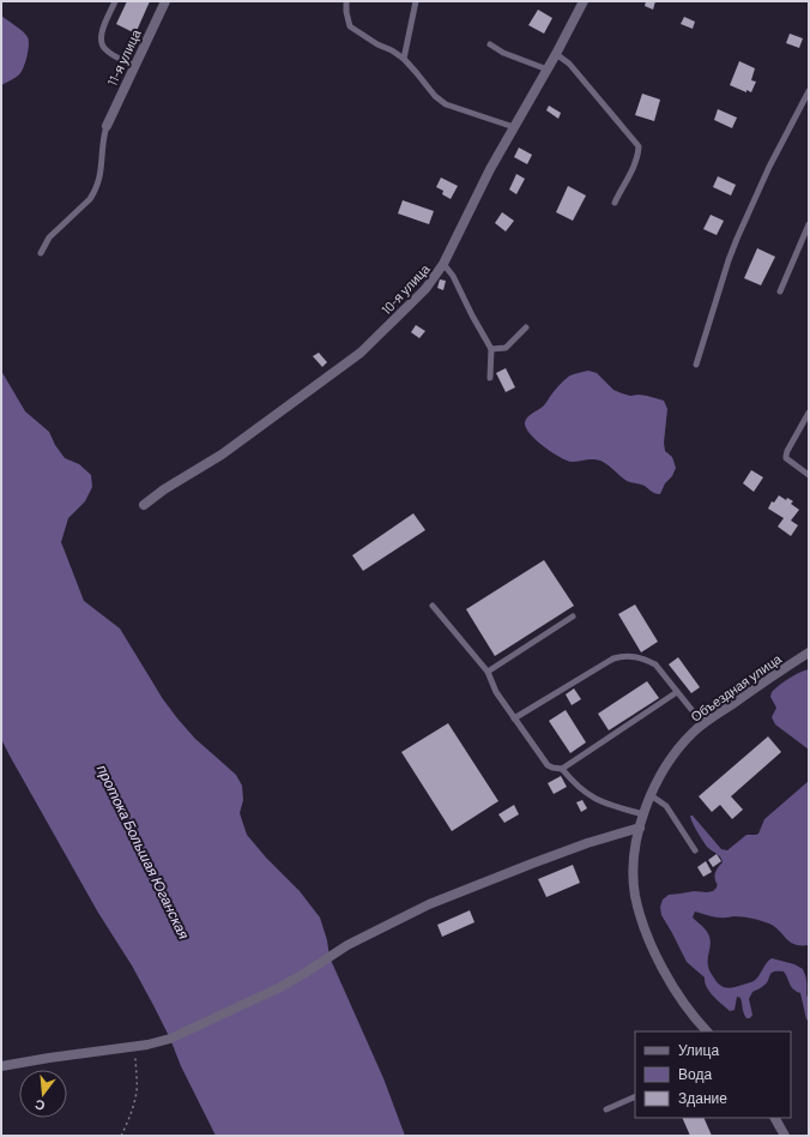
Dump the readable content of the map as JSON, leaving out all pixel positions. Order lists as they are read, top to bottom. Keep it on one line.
{"streets":{"street":["11-я улица","10-я улица","Объездная улица"]},"water":["протока Большая Юганская"],"legend":["Улица","Вода","Здание"],"north":"bottom"}
